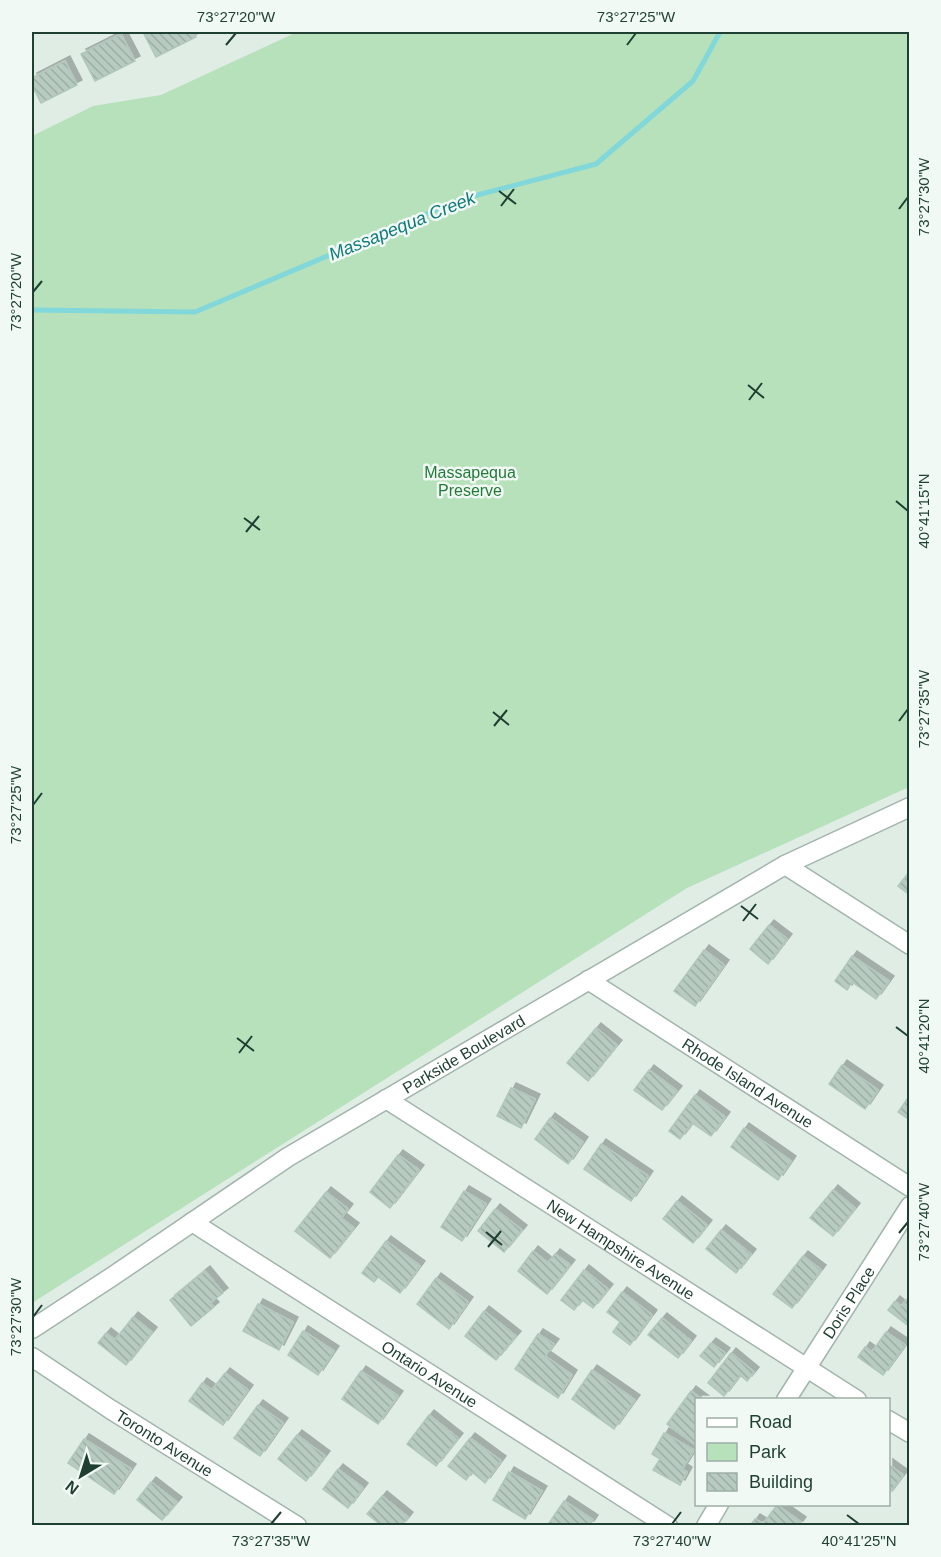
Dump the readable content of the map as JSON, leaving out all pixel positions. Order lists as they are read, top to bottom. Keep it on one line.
{"streets":{"street":["Parkside Boulevard","Rhode Island Avenue","New Hampshire Avenue","Doris Place","Ontario Avenue","Toronto Avenue"]},"crossings":[["Parkside Boulevard","Rhode Island Avenue"],["Parkside Boulevard","New Hampshire Avenue"],["Parkside Boulevard","Ontario Avenue"],["New Hampshire Avenue","Doris Place"]],"water":["Massapequa Creek"],"parks":["Massapequa Preserve"],"legend":["Road","Park","Building"],"north":"bottom left","coordinates":["73°27'20\"W","73°27'25\"W","73°27'30\"W","40°41'15\"N","73°27'35\"W","40°41'20\"N","73°27'40\"W","40°41'25\"N"]}
